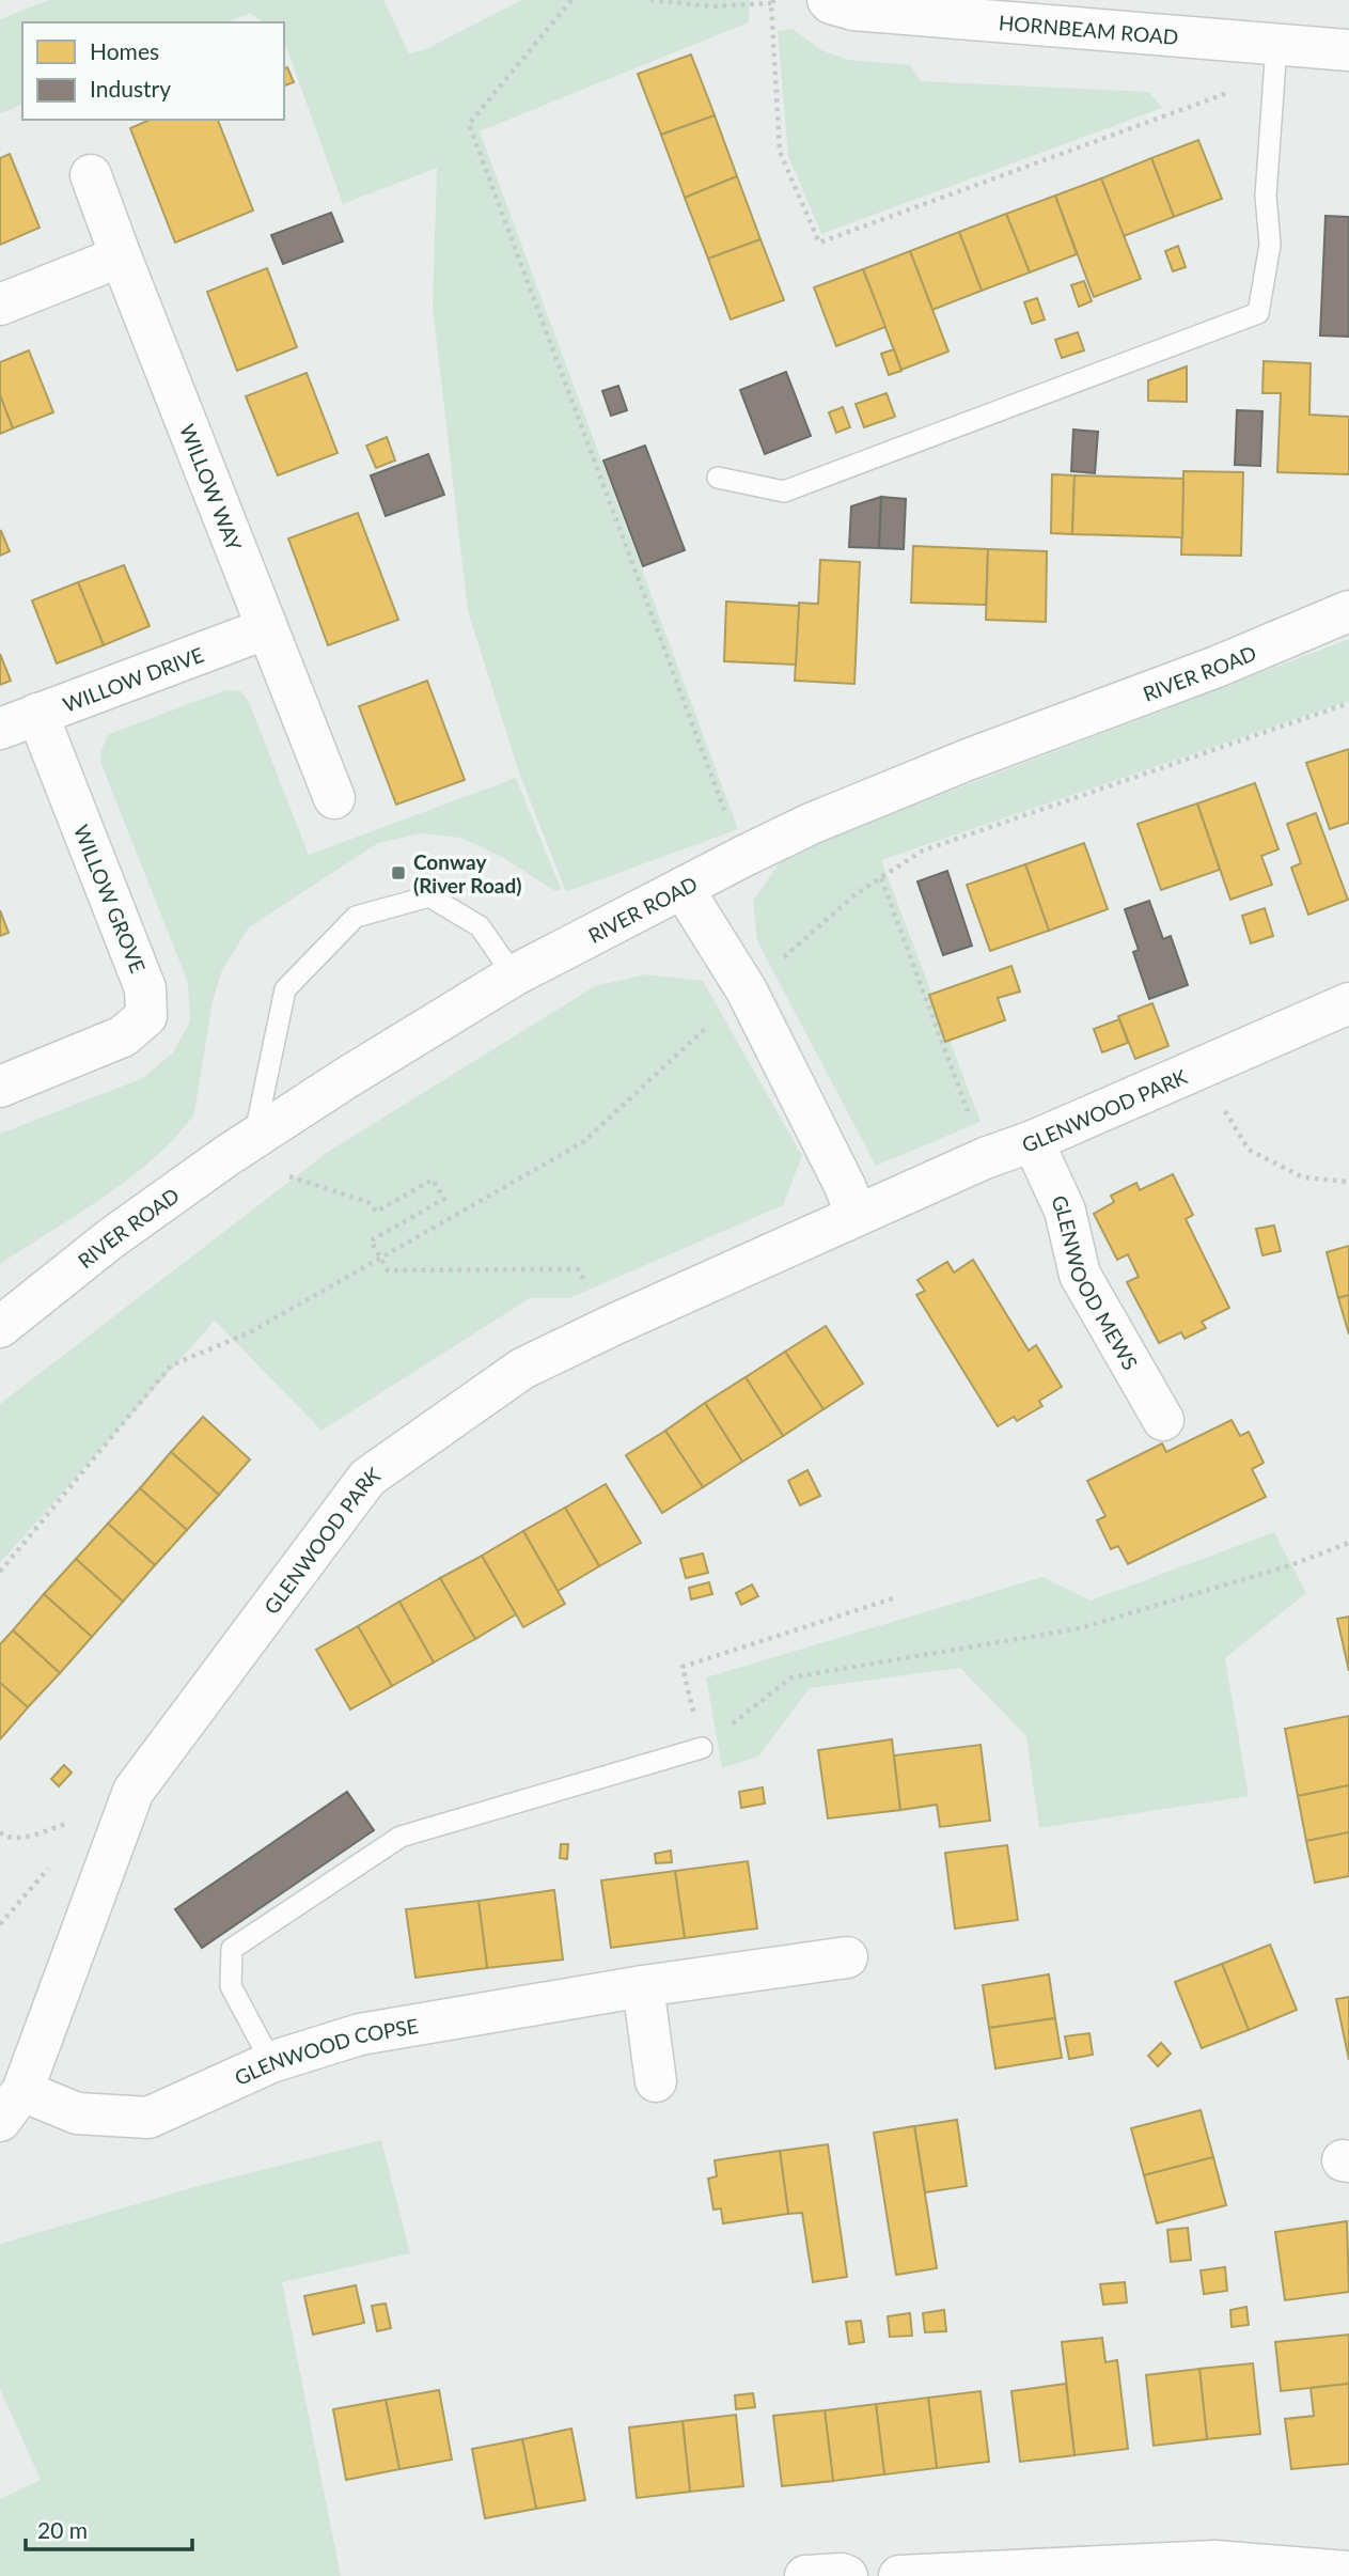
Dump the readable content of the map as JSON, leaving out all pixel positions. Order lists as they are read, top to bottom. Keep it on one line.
{"streets":{"street":["HORNBEAM ROAD","WILLOW WAY","RIVER ROAD","WILLOW DRIVE","WILLOW GROVE","GLENWOOD PARK","GLENWOOD MEWS","GLENWOOD COPSE"]},"crossings":[["WILLOW WAY","WILLOW DRIVE"],["WILLOW DRIVE","WILLOW GROVE"],["GLENWOOD PARK","GLENWOOD MEWS"],["GLENWOOD PARK","GLENWOOD COPSE"]],"places":{"transit":["Conway (River Road)"]},"legend":["Homes","Industry"],"scale_bar":"20 m"}
